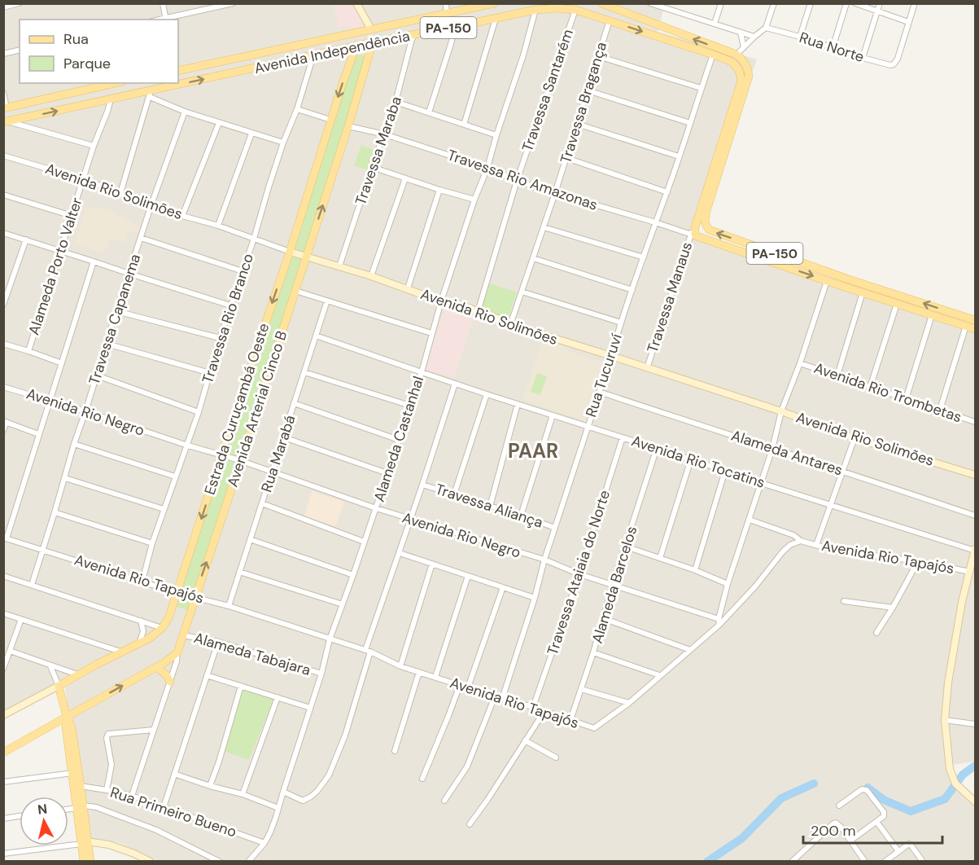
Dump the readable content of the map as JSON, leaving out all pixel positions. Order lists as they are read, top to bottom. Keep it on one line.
{"streets":{"main road":["PA-150","Avenida Independência","Avenida Rio Solimões","Estrada Curuçambá Oeste","Avenida Arterial Cinco B"],"street":["Rua Norte","Travessa Santarém","Travessa Bragança","Travessa Maraba","Travessa Rio Amazonas","Alameda Porto Valter","Travessa Manaus","Travessa Rio Branco","Travessa Capanema","Rua Tucuruví","Avenida Rio Trombetas","Avenida Rio Negro","Alameda Castanhal","Alameda Antares","Rua Marabá","Avenida Rio Tocatins","Travessa Aliança","Avenida Rio Tapajós","Travessa Ataiaia do Norte","Alameda Barcelos","Alameda Tabajara","Rua Primeiro Bueno"]},"crossings":[["PA-150","Avenida Independência"],["PA-150","Travessa Rio Amazonas"],["PA-150","Travessa Manaus"],["Avenida Independência","Travessa Santarém"],["Avenida Independência","Travessa Bragança"],["Avenida Independência","Travessa Maraba"],["Avenida Independência","Travessa Rio Amazonas"],["Avenida Independência","Alameda Porto Valter"],["Avenida Independência","Travessa Manaus"],["Avenida Independência","Travessa Rio Branco"],["Avenida Independência","Rua Tucuruví"],["Avenida Independência","Estrada Curuçambá Oeste"],["Avenida Independência","Avenida Arterial Cinco B"],["Avenida Independência","Alameda Castanhal"],["Travessa Santarém","Travessa Rio Amazonas"],["Travessa Santarém","Avenida Rio Solimões"],["Travessa Bragança","Travessa Rio Amazonas"],["Travessa Bragança","Avenida Rio Solimões"],["Travessa Maraba","Travessa Rio Amazonas"],["Travessa Maraba","Avenida Rio Solimões"],["Travessa Rio Amazonas","Travessa Manaus"],["Travessa Rio Amazonas","Rua Tucuruví"],["Travessa Rio Amazonas","Avenida Arterial Cinco B"],["Travessa Rio Amazonas","Alameda Castanhal"],["Avenida Rio Solimões","Alameda Porto Valter"],["Avenida Rio Solimões","Travessa Manaus"],["Avenida Rio Solimões","Travessa Rio Branco"],["Avenida Rio Solimões","Travessa Capanema"],["Avenida Rio Solimões","Rua Tucuruví"],["Avenida Rio Solimões","Estrada Curuçambá Oeste"],["Avenida Rio Solimões","Avenida Arterial Cinco B"],["Avenida Rio Solimões","Alameda Castanhal"],["Travessa Rio Branco","Avenida Rio Negro"],["Travessa Rio Branco","Avenida Rio Tapajós"],["Travessa Capanema","Avenida Rio Negro"],["Travessa Capanema","Avenida Rio Tapajós"],["Rua Tucuruví","Avenida Rio Negro"],["Rua Tucuruví","Alameda Antares"],["Rua Tucuruví","Avenida Rio Tocatins"],["Rua Tucuruví","Travessa Aliança"],["Rua Tucuruví","Avenida Rio Tapajós"],["Estrada Curuçambá Oeste","Avenida Rio Negro"],["Estrada Curuçambá Oeste","Avenida Rio Tapajós"],["Avenida Arterial Cinco B","Avenida Rio Negro"],["Avenida Arterial Cinco B","Avenida Rio Tapajós"],["Avenida Arterial Cinco B","Alameda Tabajara"],["Avenida Rio Negro","Alameda Castanhal"],["Avenida Rio Negro","Rua Marabá"],["Avenida Rio Negro","Avenida Rio Tapajós"],["Avenida Rio Negro","Travessa Ataiaia do Norte"],["Avenida Rio Negro","Alameda Barcelos"],["Alameda Castanhal","Avenida Rio Tocatins"],["Alameda Castanhal","Avenida Rio Tapajós"],["Alameda Castanhal","Alameda Tabajara"],["Alameda Castanhal","Rua Primeiro Bueno"],["Rua Marabá","Avenida Rio Tocatins"],["Rua Marabá","Avenida Rio Tapajós"],["Avenida Rio Tocatins","Travessa Ataiaia do Norte"],["Avenida Rio Tocatins","Alameda Barcelos"],["Avenida Rio Tapajós","Travessa Ataiaia do Norte"],["Avenida Rio Tapajós","Alameda Barcelos"]],"one_way":["Estrada Curuçambá Oeste","Avenida Arterial Cinco B"],"districts":["PAAR"],"legend":["Rua","Parque"],"scale_bar":"200 m","north":"top"}
